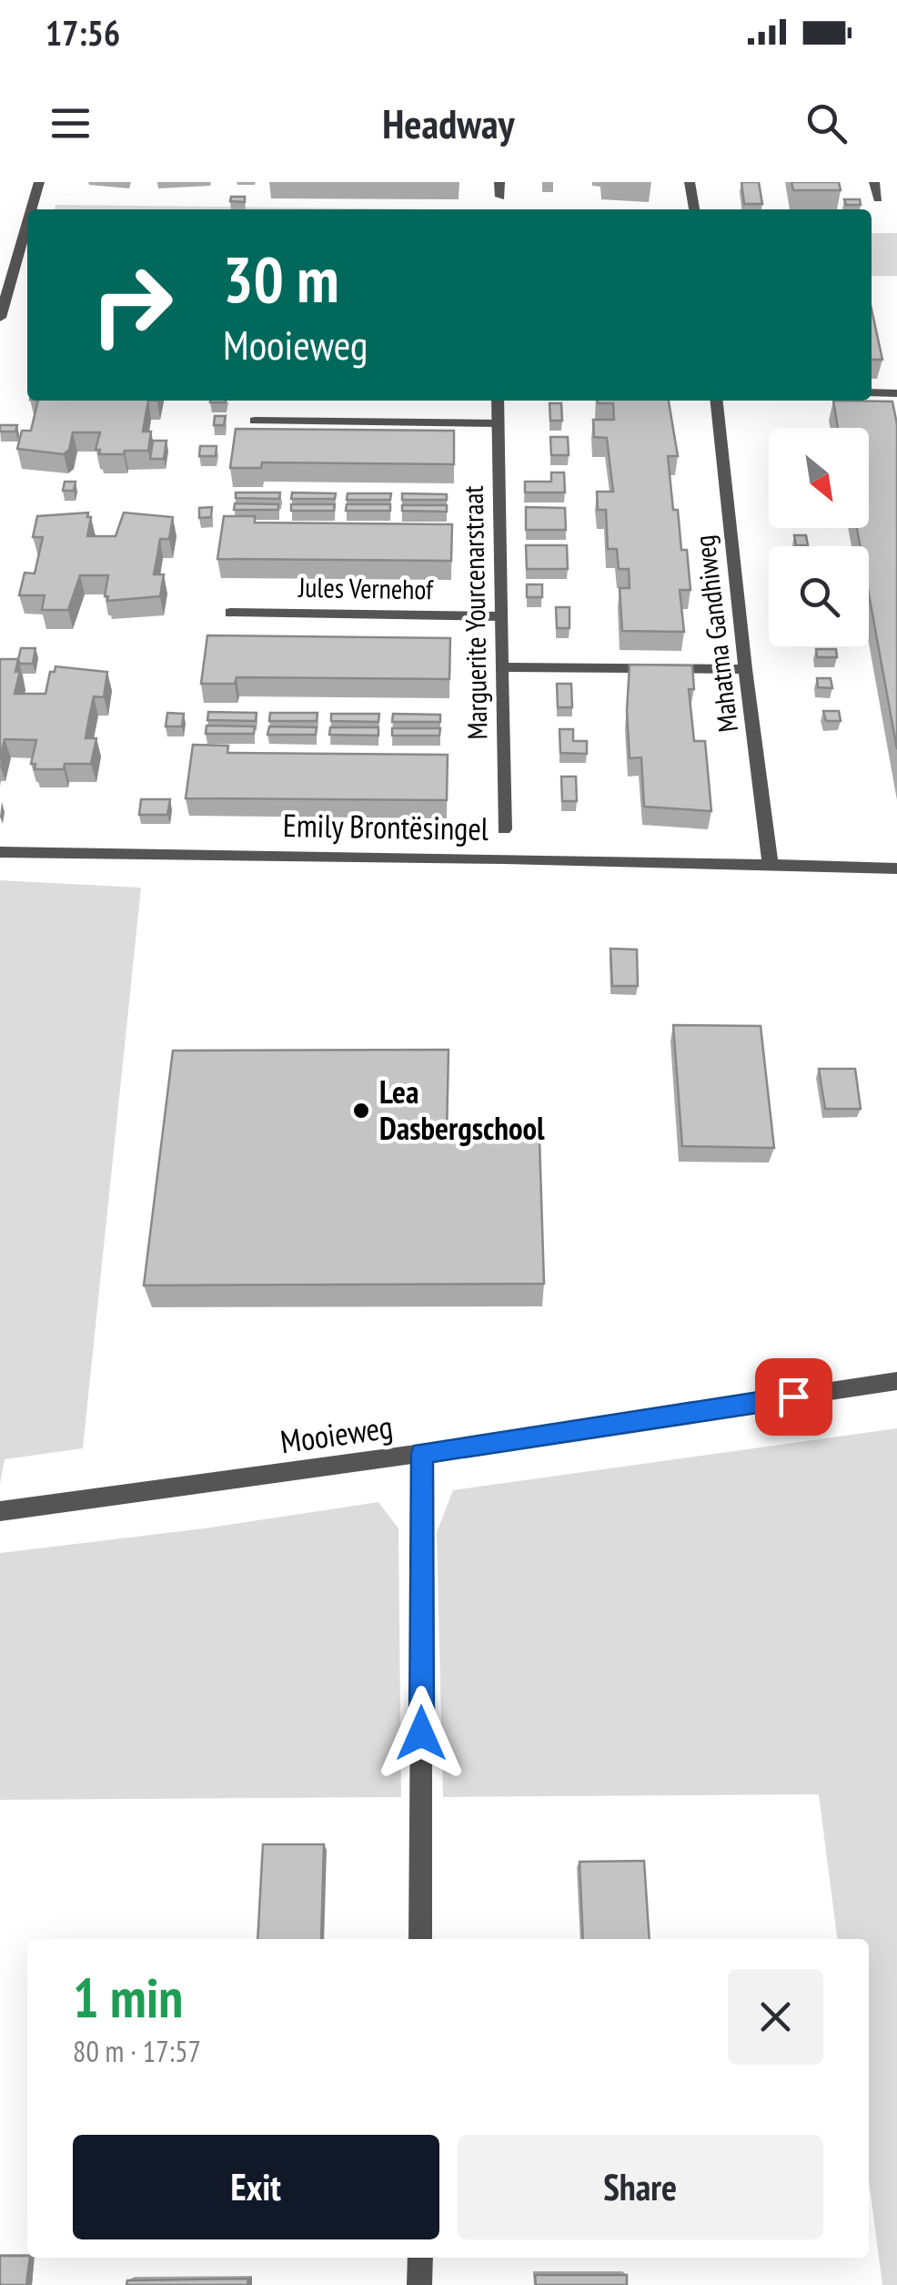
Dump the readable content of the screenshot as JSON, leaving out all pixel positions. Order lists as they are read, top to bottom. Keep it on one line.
{"streets":{"street":["Jules Vernehof","Marguerite Yourcenarstraat","Mahatma Gandhiweg","Emily Brontësingel","Mooieweg"]},"crossings":[["Jules Vernehof","Marguerite Yourcenarstraat"],["Mahatma Gandhiweg","Emily Brontësingel"]],"places":["Lea Dasbergschool"],"north":"bottom right","page":{"status":"17:56","header":"Headway","turn":["30 m","Mooieweg"],"heading":["1 min","80 m · 17:57"],"buttons":["Exit","Share"]}}
